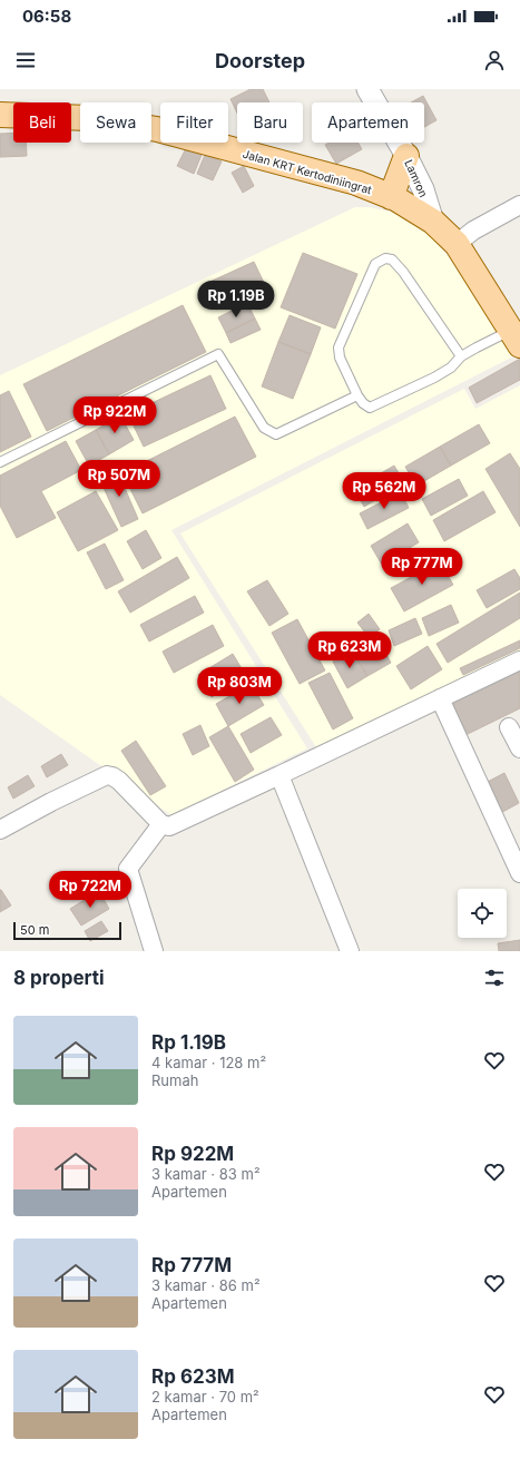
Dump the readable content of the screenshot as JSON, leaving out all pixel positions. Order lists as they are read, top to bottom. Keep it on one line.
{"streets":{"main road":["Jalan KRT Kertodiniingrat"],"street":["Lamron"]},"crossings":[["Jalan KRT Kertodiniingrat","Lamron"]],"scale_bar":"50 m","page":{"status":"06:58","header":"Doorstep","chip":["Beli","Sewa","Filter","Baru","Apartemen"],"price":["Rp 1.19B","Rp 922M","Rp 507M","Rp 562M","Rp 777M","Rp 623M","Rp 803M","Rp 722M"],"scale":"50 m","heading":"8 properti","list":[{"name":"Rp 1.19B","note":"4 kamar · 128 m² · Rumah"},{"name":"Rp 922M","note":"3 kamar · 83 m² · Apartemen"},{"name":"Rp 777M","note":"3 kamar · 86 m² · Apartemen"},{"name":"Rp 623M","note":"2 kamar · 70 m² · Apartemen"}]}}
